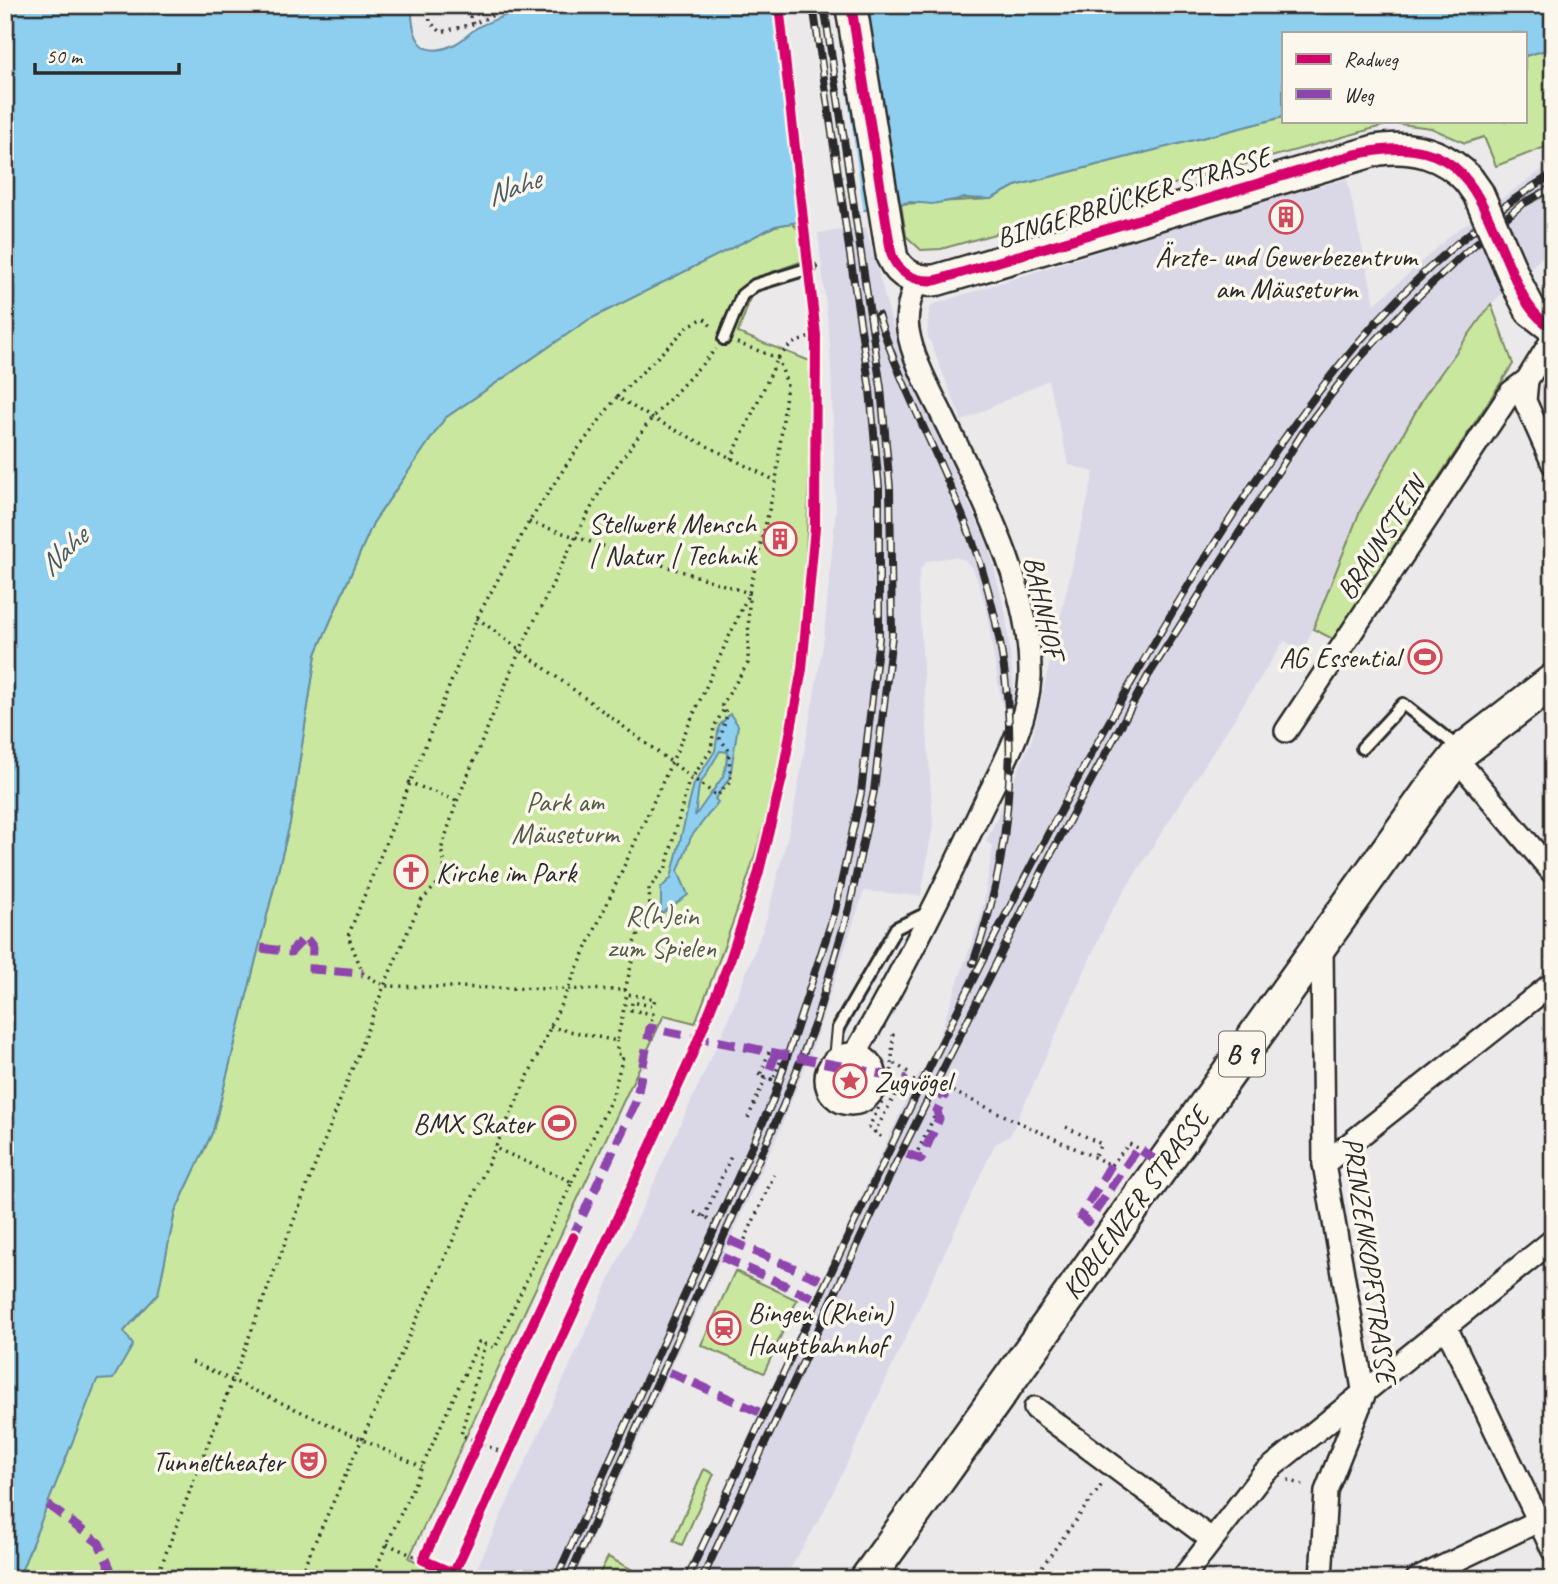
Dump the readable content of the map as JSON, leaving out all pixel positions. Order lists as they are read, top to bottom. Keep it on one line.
{"streets":{"main road":["BINGERBRÜCKER STRASSE","B 9","KOBLENZER STRASSE"],"street":["BRAUNSTEIN","BAHNHOF","PRINZENKOPFSTRASSE"]},"crossings":[["BINGERBRÜCKER STRASSE","BAHNHOF"],["KOBLENZER STRASSE","PRINZENKOPFSTRASSE"]],"water":["Nahe"],"parks":["Park am Mäuseturm","R(h)ein zum Spielen"],"places":{"building":["Ärzte- und Gewerbezentrum am Mäuseturm","Stellwerk Mensch | Natur | Technik"],"sports":["AG Essential","BMX Skater"],"church":["Kirche im Park"],"place":["Zugvögel"],"station":["Bingen (Rhein) Hauptbahnhof"],"theatre":["Tunneltheater"]},"legend":["Radweg","Weg"],"scale_bar":"50 m"}
